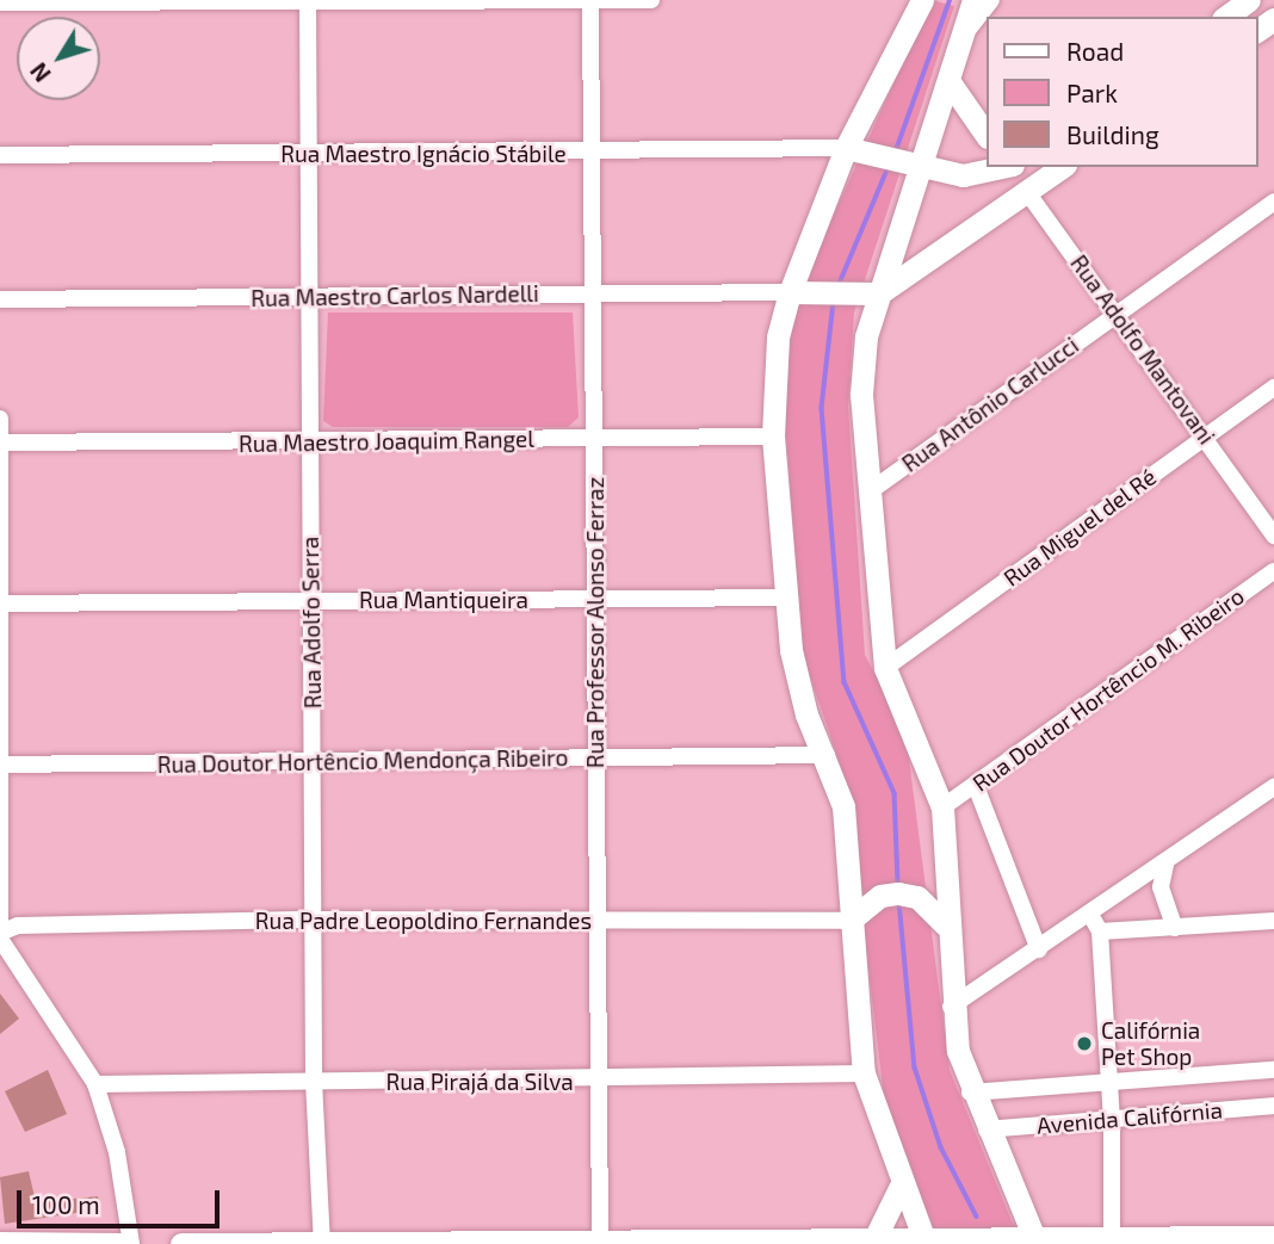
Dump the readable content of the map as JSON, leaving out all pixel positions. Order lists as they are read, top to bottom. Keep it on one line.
{"streets":{"street":["Rua Maestro Ignácio Stábile","Rua Maestro Carlos Nardelli","Rua Adolfo Mantovani","Rua Antônio Carlucci","Rua Maestro Joaquim Rangel","Rua Miguel del Ré","Rua Mantiqueira","Rua Adolfo Serra","Rua Professor Alonso Ferraz","Rua Doutor Hortêncio M. Ribeiro","Rua Doutor Hortêncio Mendonça Ribeiro","Rua Padre Leopoldino Fernandes","Rua Pirajá da Silva","Avenida Califórnia"]},"crossings":[["Rua Maestro Ignácio Stábile","Rua Adolfo Serra"],["Rua Maestro Ignácio Stábile","Rua Professor Alonso Ferraz"],["Rua Maestro Carlos Nardelli","Rua Adolfo Serra"],["Rua Maestro Carlos Nardelli","Rua Professor Alonso Ferraz"],["Rua Adolfo Mantovani","Rua Antônio Carlucci"],["Rua Adolfo Mantovani","Rua Miguel del Ré"],["Rua Maestro Joaquim Rangel","Rua Adolfo Serra"],["Rua Maestro Joaquim Rangel","Rua Professor Alonso Ferraz"],["Rua Mantiqueira","Rua Adolfo Serra"],["Rua Mantiqueira","Rua Professor Alonso Ferraz"],["Rua Adolfo Serra","Rua Doutor Hortêncio Mendonça Ribeiro"],["Rua Adolfo Serra","Rua Padre Leopoldino Fernandes"],["Rua Adolfo Serra","Rua Pirajá da Silva"],["Rua Professor Alonso Ferraz","Rua Doutor Hortêncio Mendonça Ribeiro"],["Rua Professor Alonso Ferraz","Rua Padre Leopoldino Fernandes"],["Rua Professor Alonso Ferraz","Rua Pirajá da Silva"]],"places":["Califórnia Pet Shop"],"legend":["Road","Park","Building"],"scale_bar":"100 m","north":"bottom left"}
